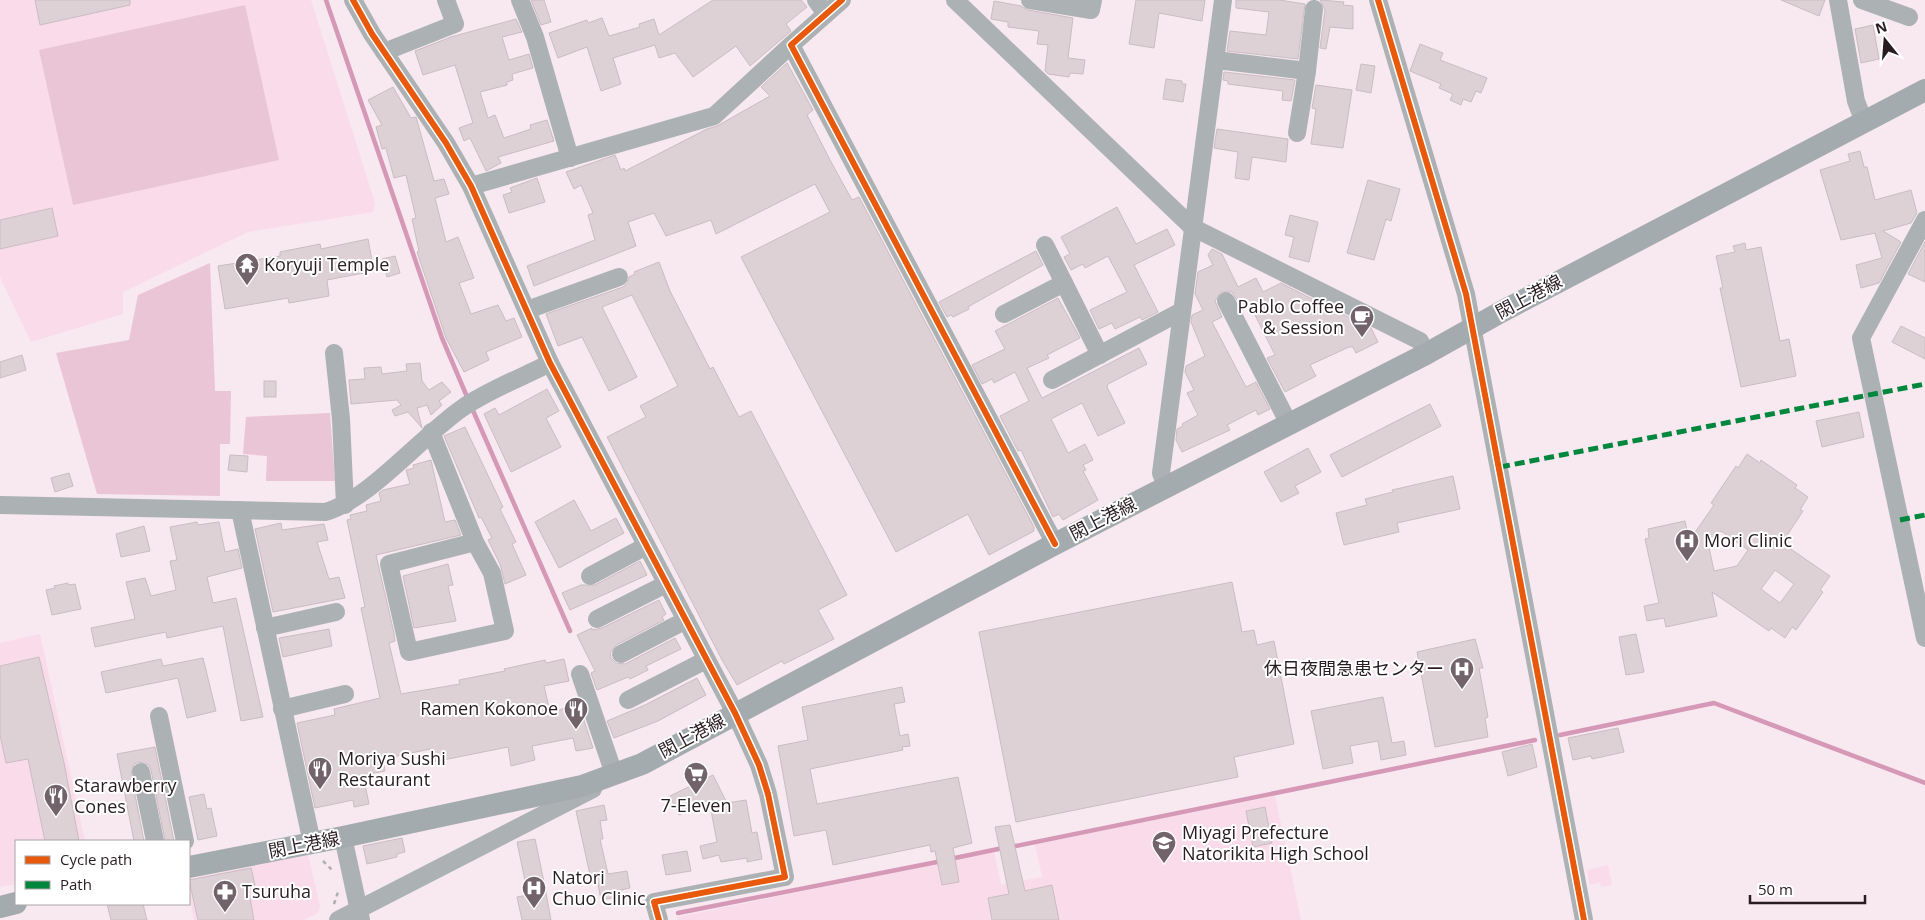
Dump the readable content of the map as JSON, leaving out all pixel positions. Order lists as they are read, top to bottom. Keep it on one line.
{"streets":{"main road":["閖上港線"]},"places":{"temple":["Koryuji Temple"],"cafe":["Pablo Coffee & Session"],"hospital":["Mori Clinic","休日夜間急患センター","Natori Chuo Clinic"],"restaurant":["Ramen Kokonoe","Moriya Sushi Restaurant","Starawberry Cones"],"supermarket":["7-Eleven"],"school or university":["Miyagi Prefecture Natorikita High School"],"pharmacy":["Tsuruha"]},"legend":["Cycle path","Path"],"scale_bar":"50 m","north":"top"}
